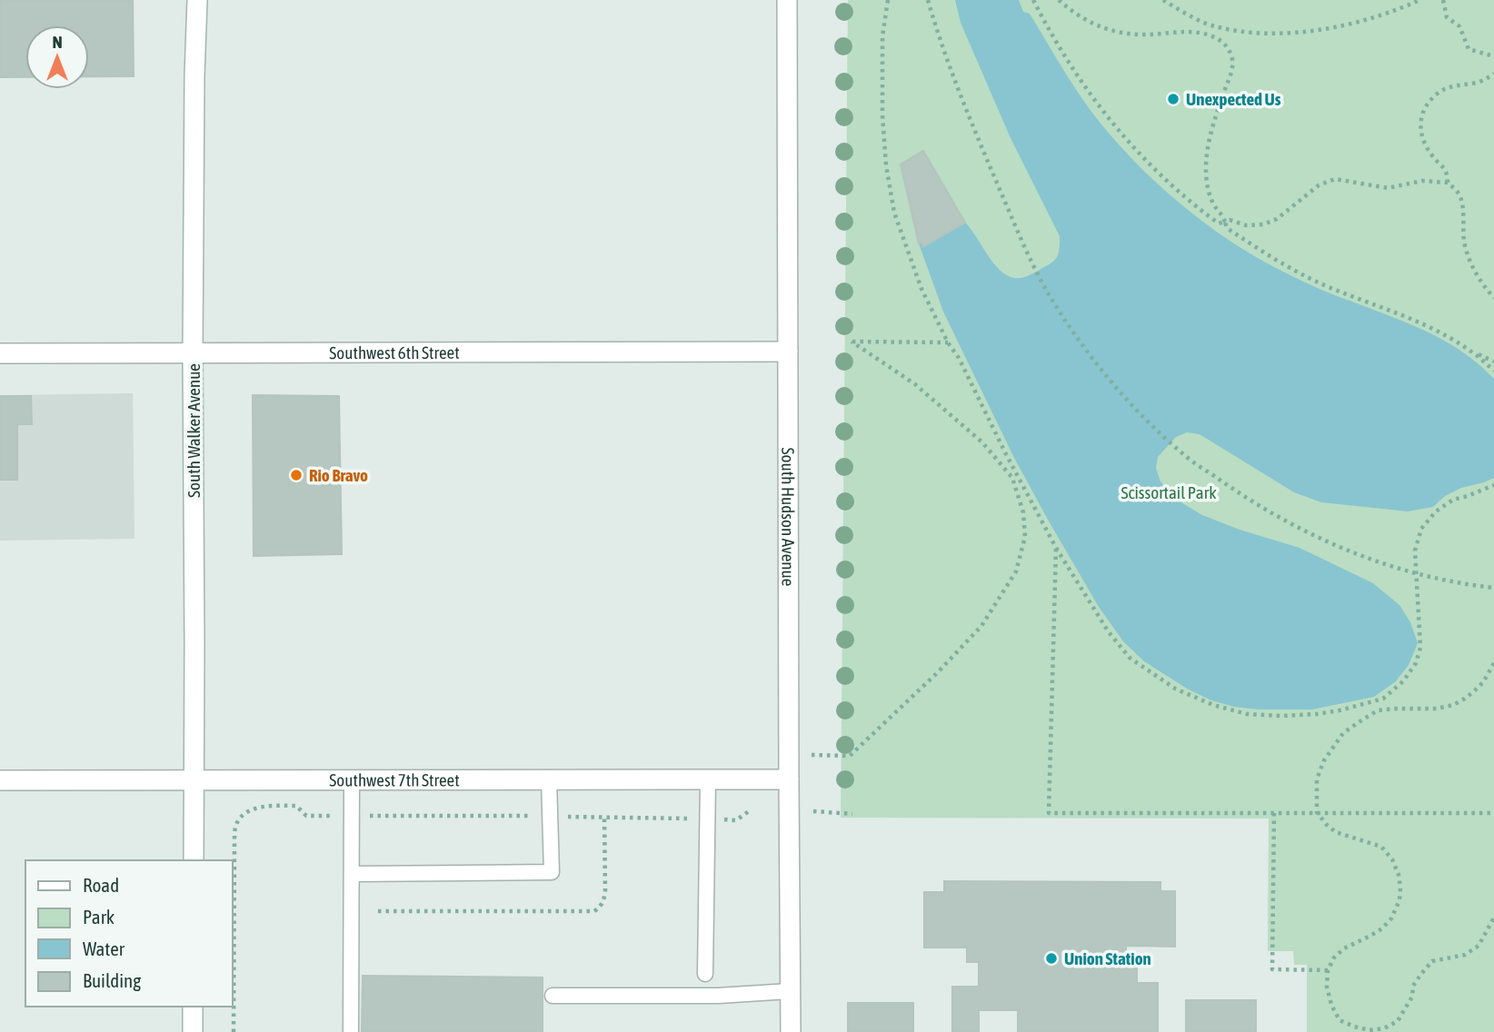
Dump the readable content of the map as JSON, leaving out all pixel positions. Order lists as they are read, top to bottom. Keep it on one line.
{"streets":{"street":["Southwest 6th Street","South Walker Avenue","South Hudson Avenue","Southwest 7th Street"]},"crossings":[["Southwest 6th Street","South Walker Avenue"],["Southwest 6th Street","South Hudson Avenue"],["South Walker Avenue","Southwest 7th Street"],["South Hudson Avenue","Southwest 7th Street"]],"parks":["Scissortail Park"],"places":["Unexpected Us","Rio Bravo","Union Station"],"legend":["Road","Park","Water","Building"],"north":"top"}
